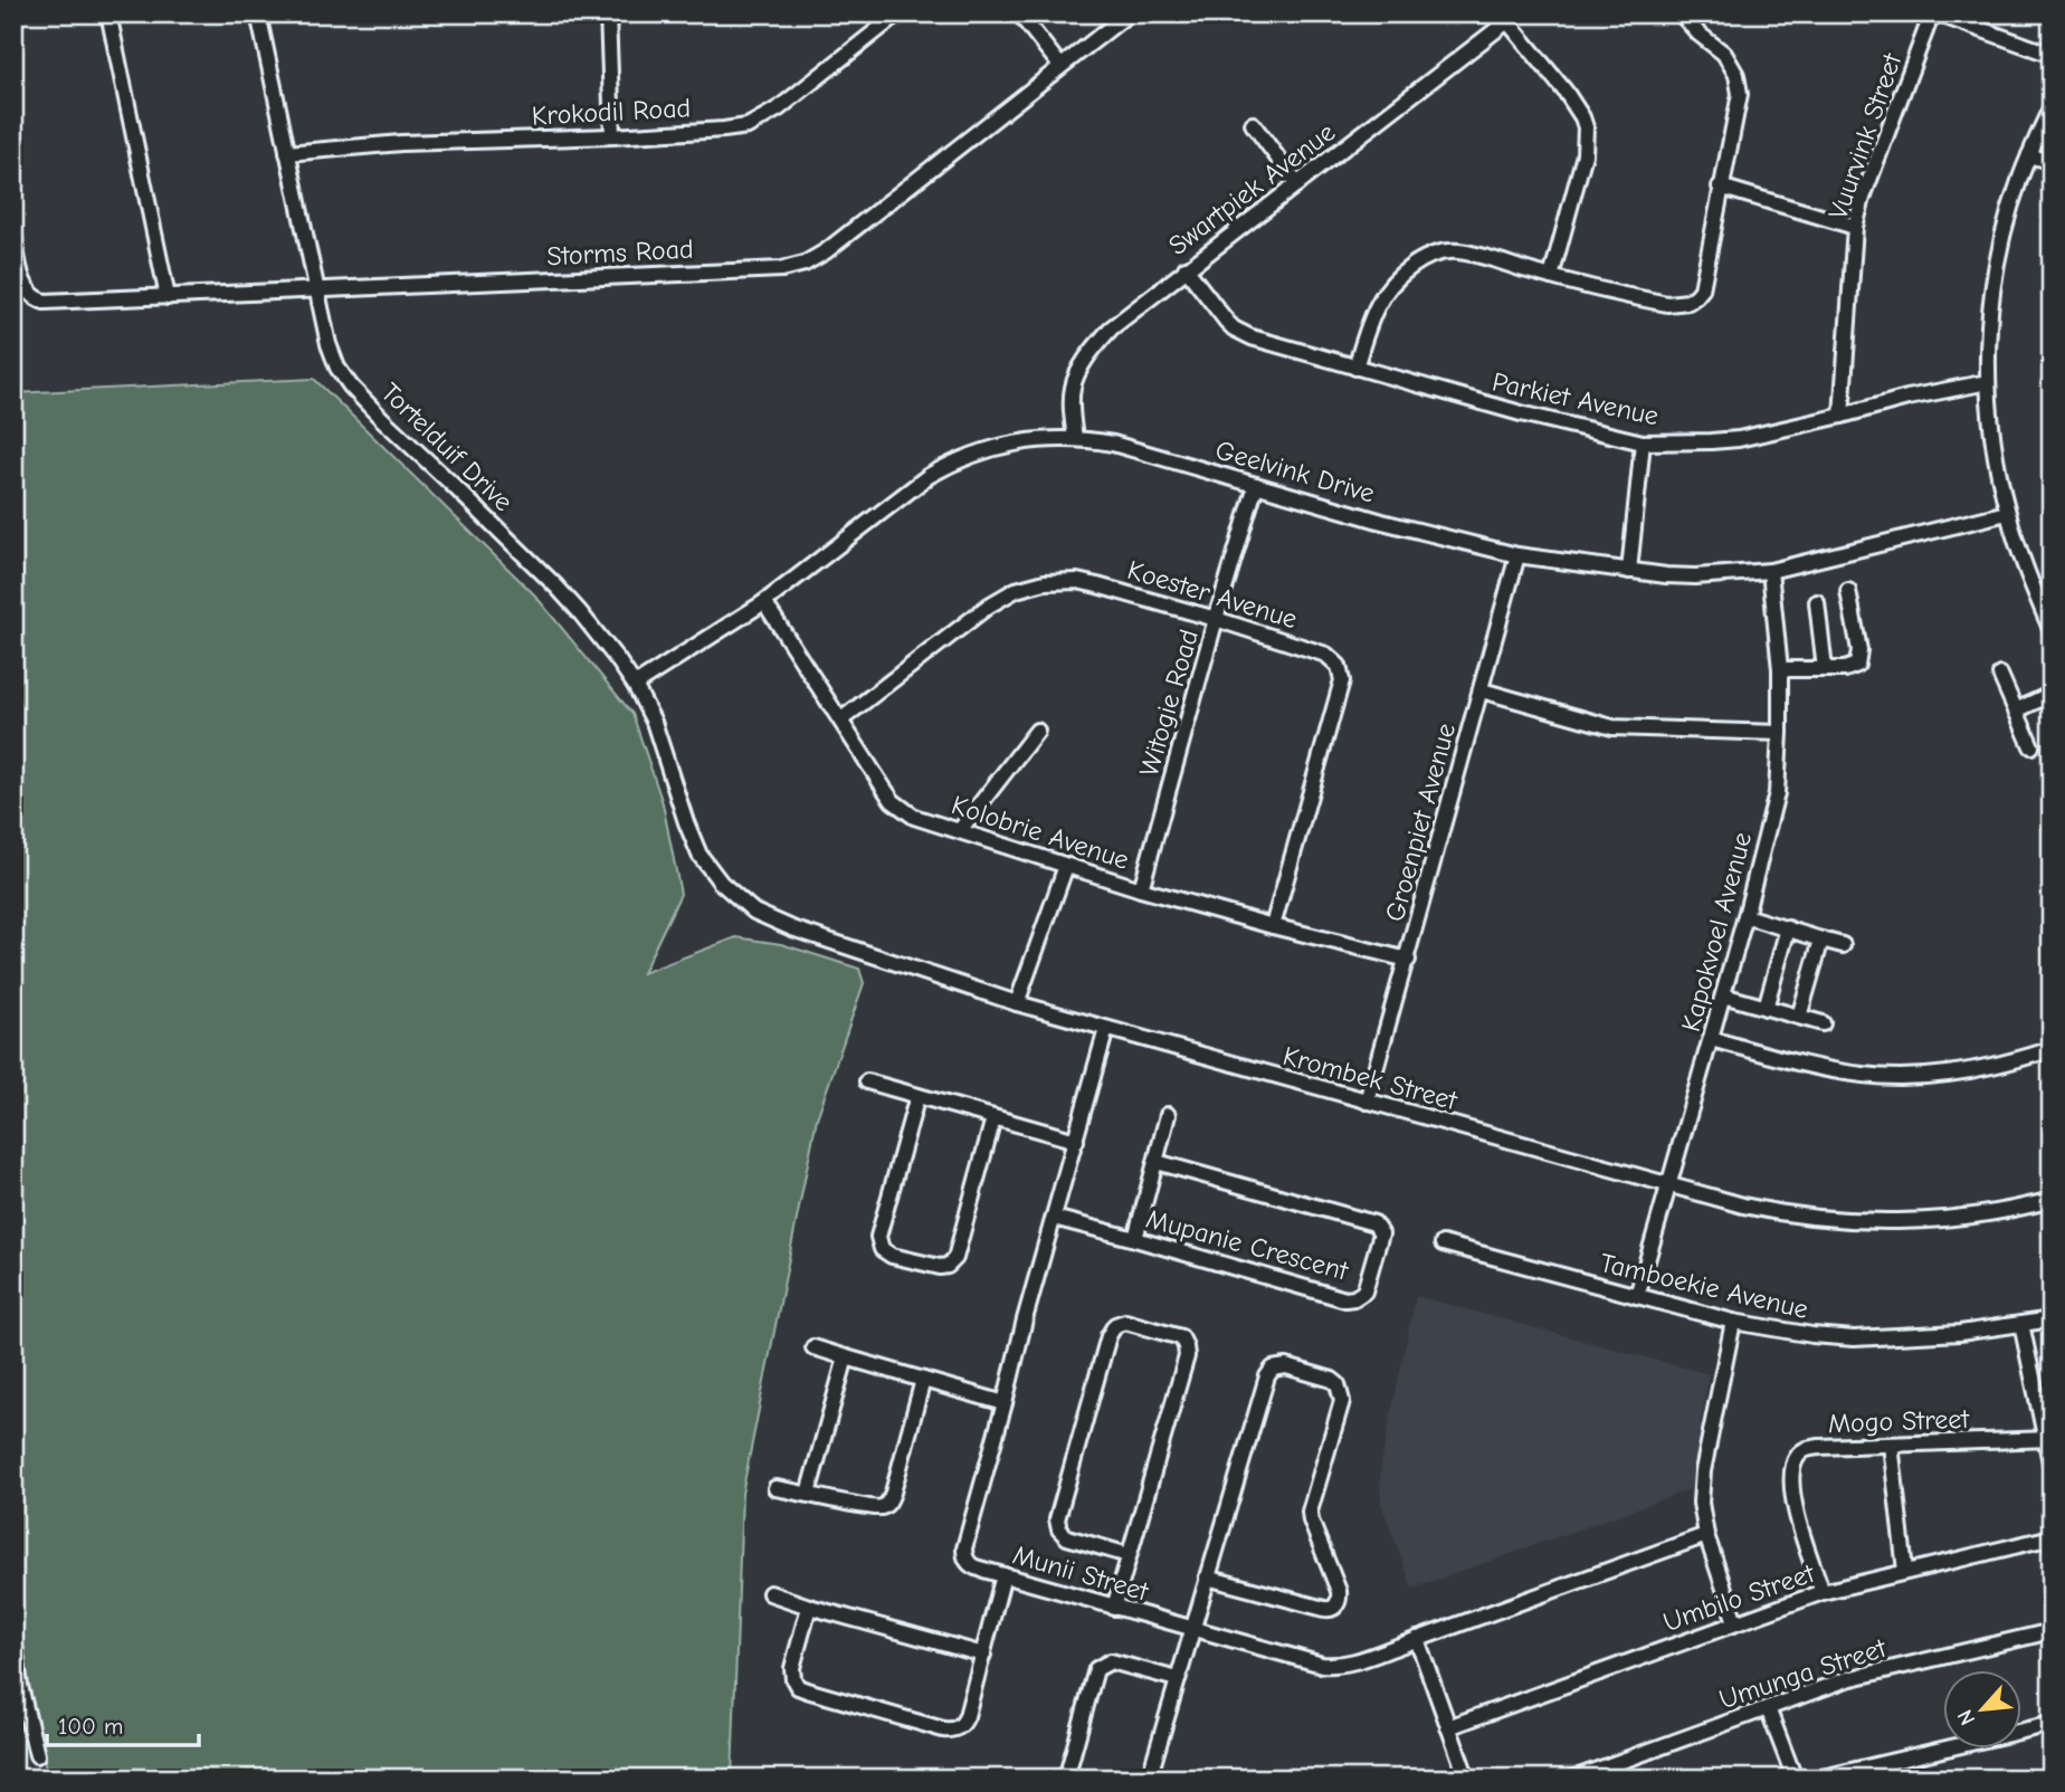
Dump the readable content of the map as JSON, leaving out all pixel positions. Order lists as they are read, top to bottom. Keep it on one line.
{"streets":{"street":["Krokodil Road","Vuurvink Street","Swartpiek Avenue","Storms Road","Parkiet Avenue","Tortelduif Drive","Geelvink Drive","Koester Avenue","Witogie Road","Groenpiet Avenue","Kolobrie Avenue","Kapokvoel Avenue","Krombek Street","Mupanie Crescent","Tamboekie Avenue","Mogo Street","Munii Street","Umbilo Street","Umunga Street"]},"crossings":[["Krokodil Road","Tortelduif Drive"],["Vuurvink Street","Parkiet Avenue"],["Swartpiek Avenue","Parkiet Avenue"],["Swartpiek Avenue","Geelvink Drive"],["Storms Road","Tortelduif Drive"],["Tortelduif Drive","Geelvink Drive"],["Tortelduif Drive","Krombek Street"],["Geelvink Drive","Witogie Road"],["Geelvink Drive","Groenpiet Avenue"],["Geelvink Drive","Kolobrie Avenue"],["Geelvink Drive","Kapokvoel Avenue"],["Koester Avenue","Witogie Road"],["Koester Avenue","Kolobrie Avenue"],["Witogie Road","Kolobrie Avenue"],["Groenpiet Avenue","Kolobrie Avenue"],["Groenpiet Avenue","Krombek Street"],["Kapokvoel Avenue","Krombek Street"],["Kapokvoel Avenue","Tamboekie Avenue"],["Krombek Street","Munii Street"],["Mupanie Crescent","Munii Street"],["Mogo Street","Umbilo Street"]],"scale_bar":"100 m","north":"bottom left"}
